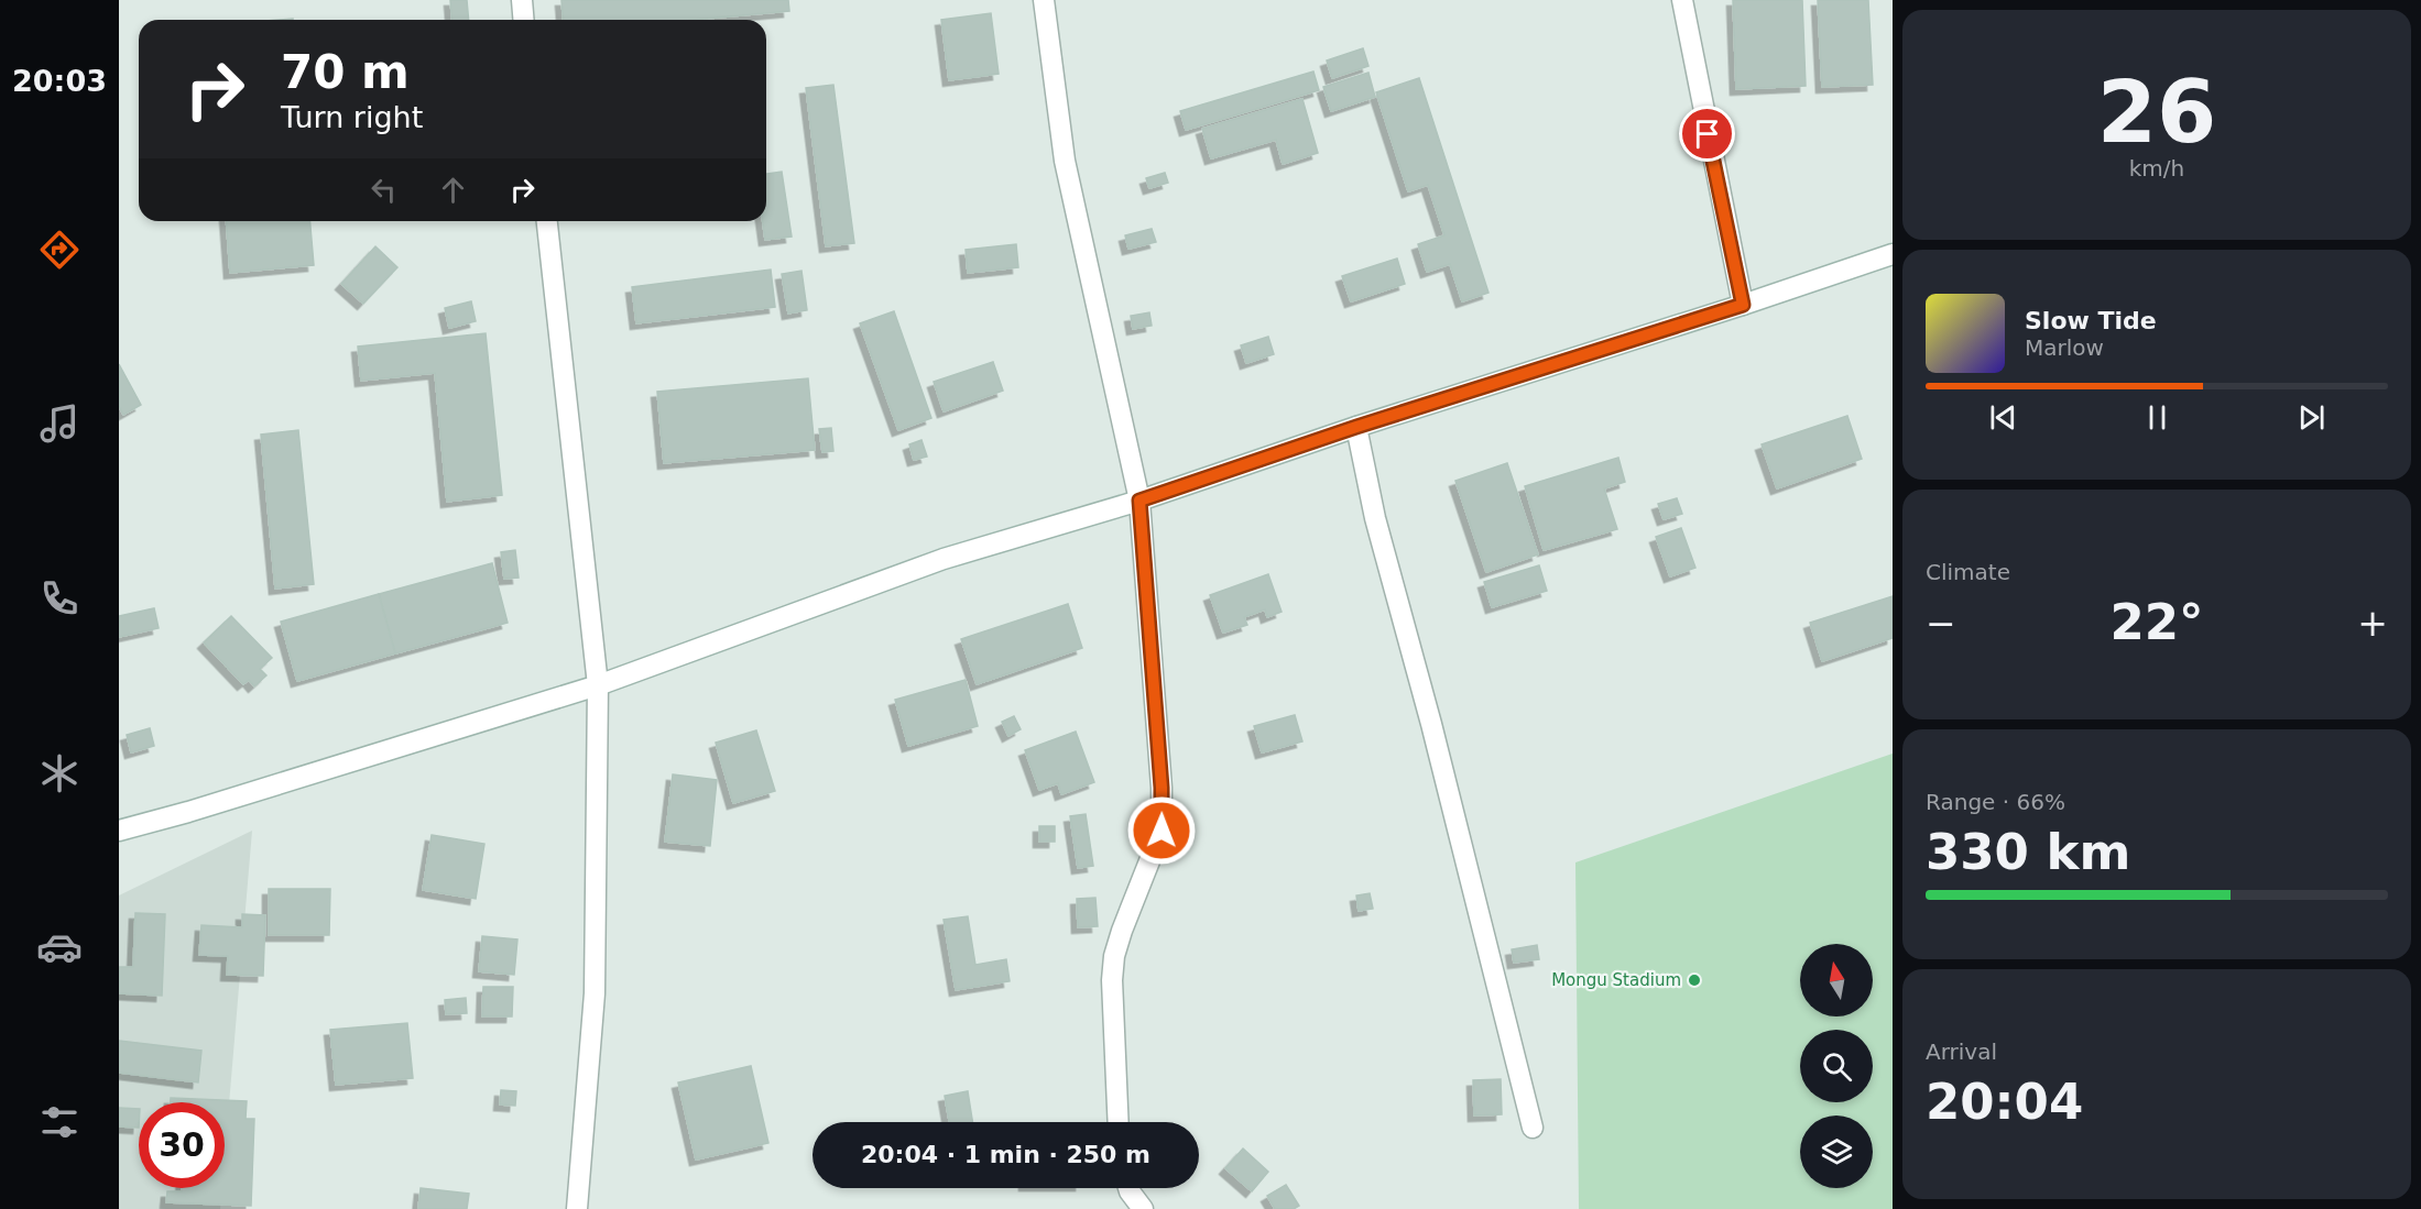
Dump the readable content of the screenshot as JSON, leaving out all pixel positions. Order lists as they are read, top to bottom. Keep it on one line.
{"places":["Mongu Stadium"],"north":"top","page":{"tabs":"20:03","tile":[["26","km/h"],"Climate",["Range · 66%","330 km"],["Arrival","20:04"]],"turn":["70 m","Turn right"],"song":["Slow Tide","Marlow"],"heat":["−","22°","+"],"limit":"30","trip":"20:04 · 1 min · 250 m"}}
